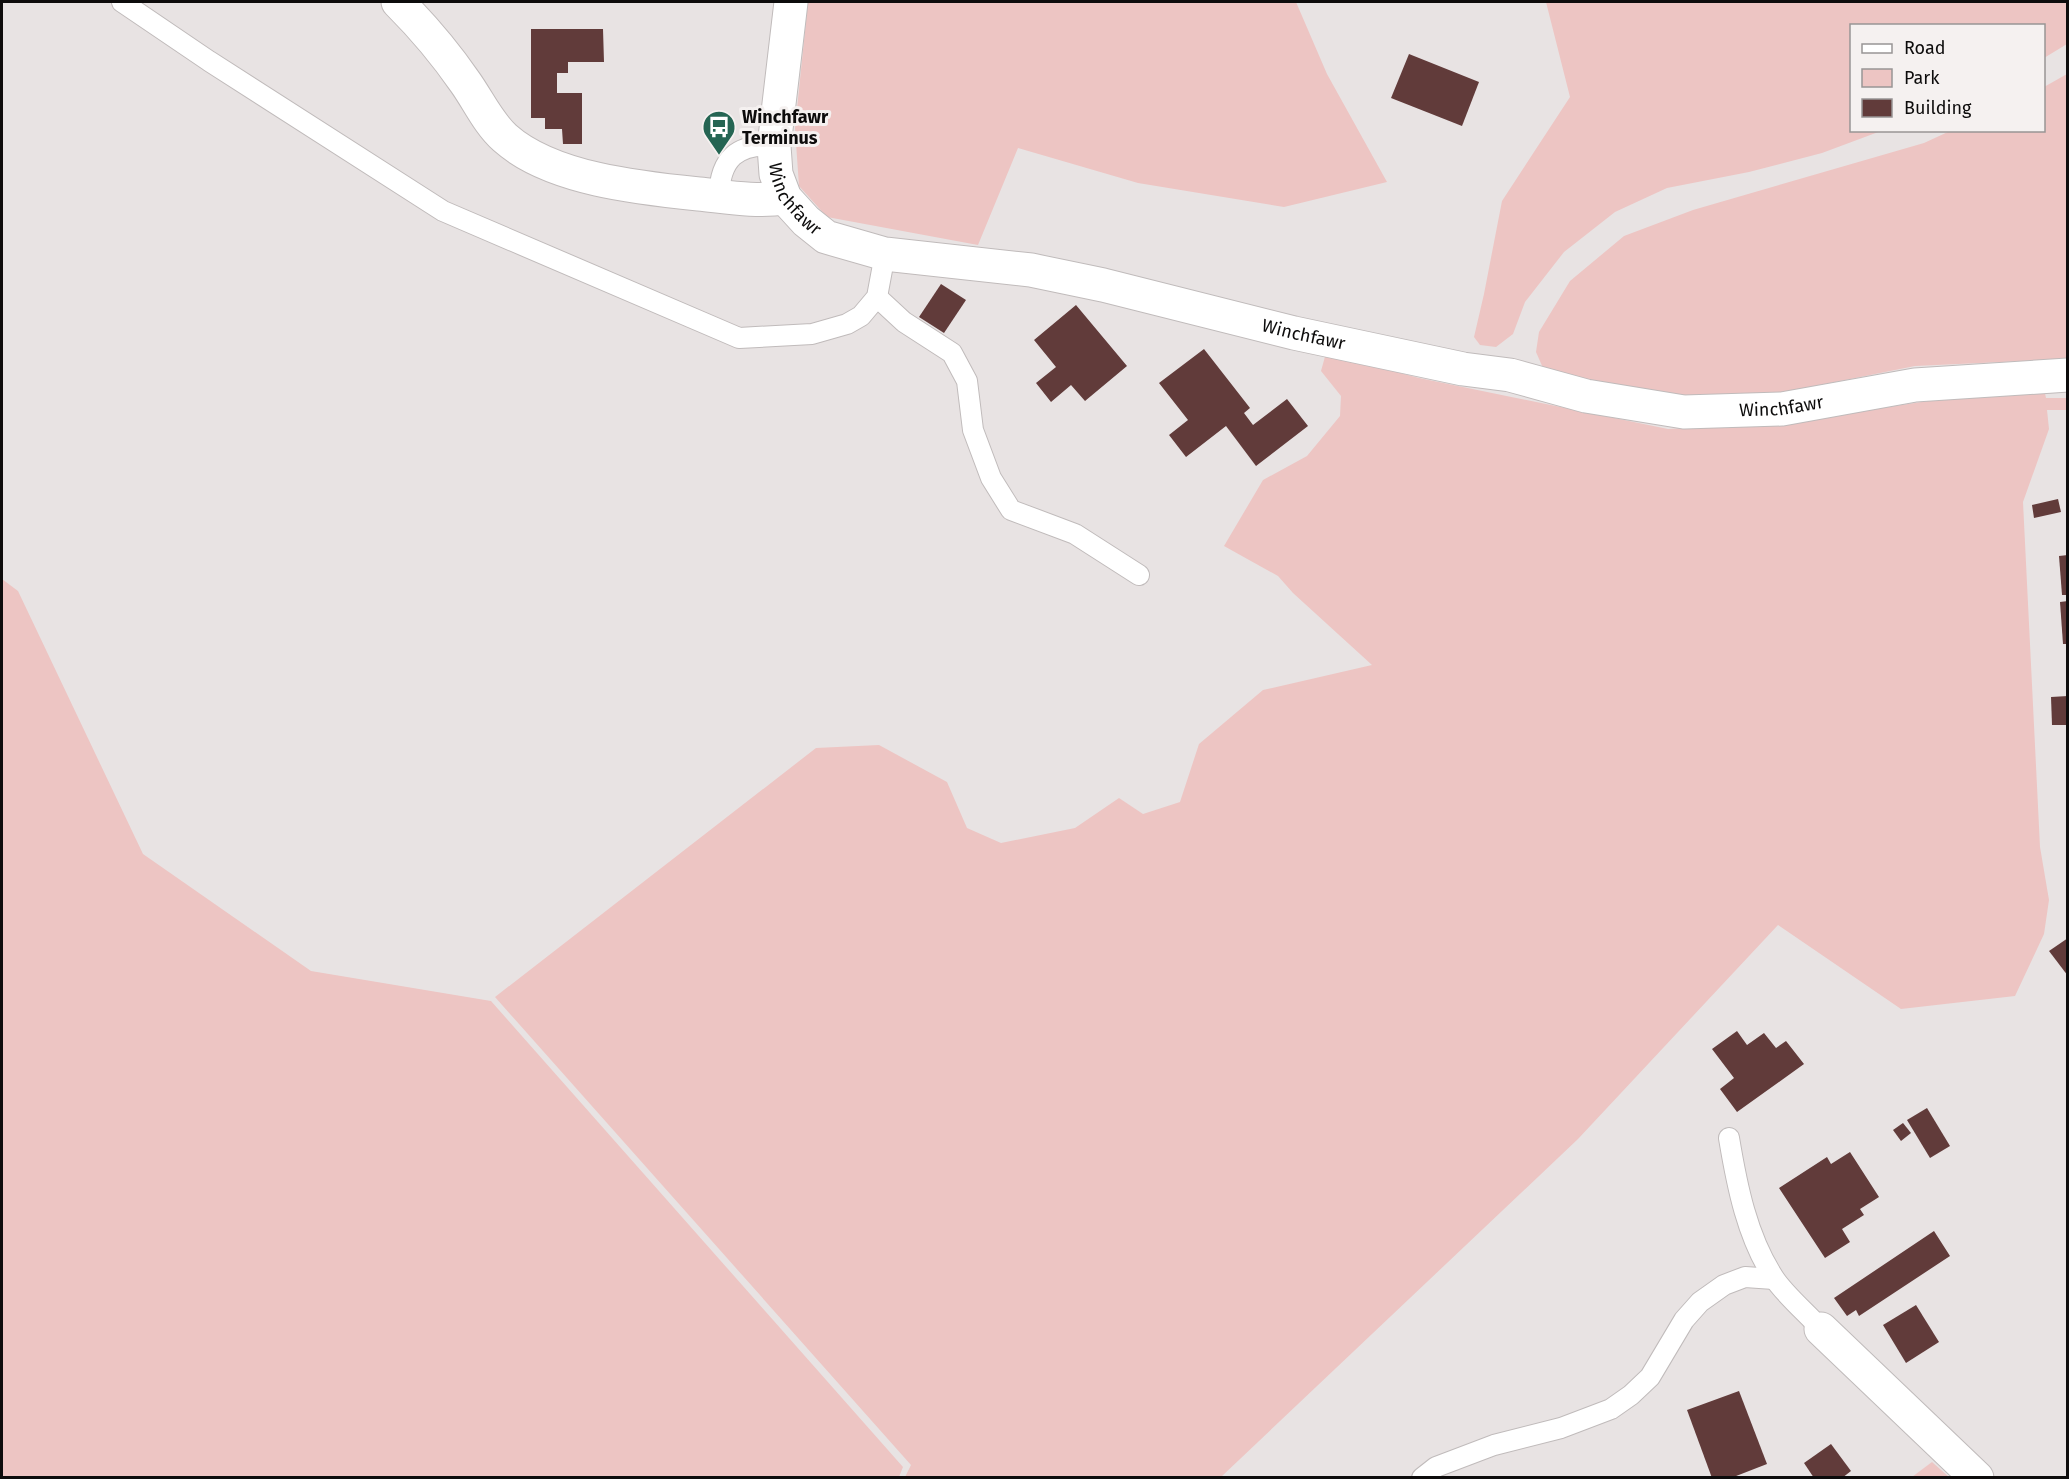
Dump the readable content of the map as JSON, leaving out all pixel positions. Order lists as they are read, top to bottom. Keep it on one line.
{"streets":{"street":["Winchfawr"]},"places":{"bus stop":["Winchfawr Terminus"]},"legend":["Road","Park","Building"]}
